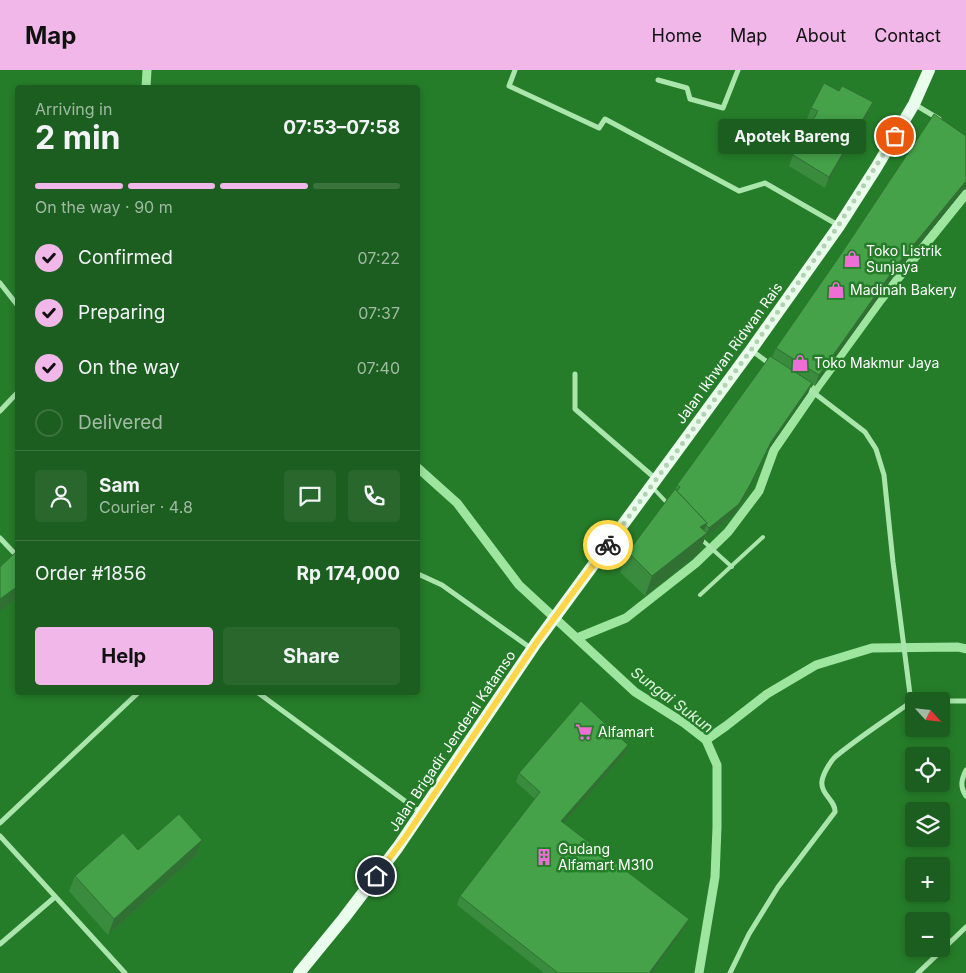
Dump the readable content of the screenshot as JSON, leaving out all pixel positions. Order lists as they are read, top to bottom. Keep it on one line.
{"streets":{"main road":["Jalan Ikhwan Ridwan Rais","Jalan Brigadir Jenderal Katamso"]},"crossings":[["Jalan Ikhwan Ridwan Rais","Jalan Brigadir Jenderal Katamso"]],"water":["Sungai Sukun"],"places":{"other":["Apotek Bareng"],"shop":["Toko Listrik Sunjaya","Madinah Bakery","Toko Makmur Jaya"],"supermarket":["Alfamart"],"building":["Gudang Alfamart M310"]},"north":"bottom right","page":{"header":"Map","nav":["Home","Map","About","Contact"],"heading":["2 min","Arriving in","07:53–07:58"],"panel":["Sam","Courier · 4.8","Order #1856","Rp 174,000"],"bubble":"Apotek Bareng","bar":"On the way · 90 m","list":[["Confirmed","07:22"],["Preparing","07:37"],["On the way","07:40"],"Delivered"],"buttons":["Help","Share"],"map_buttons":["+","−"]}}
